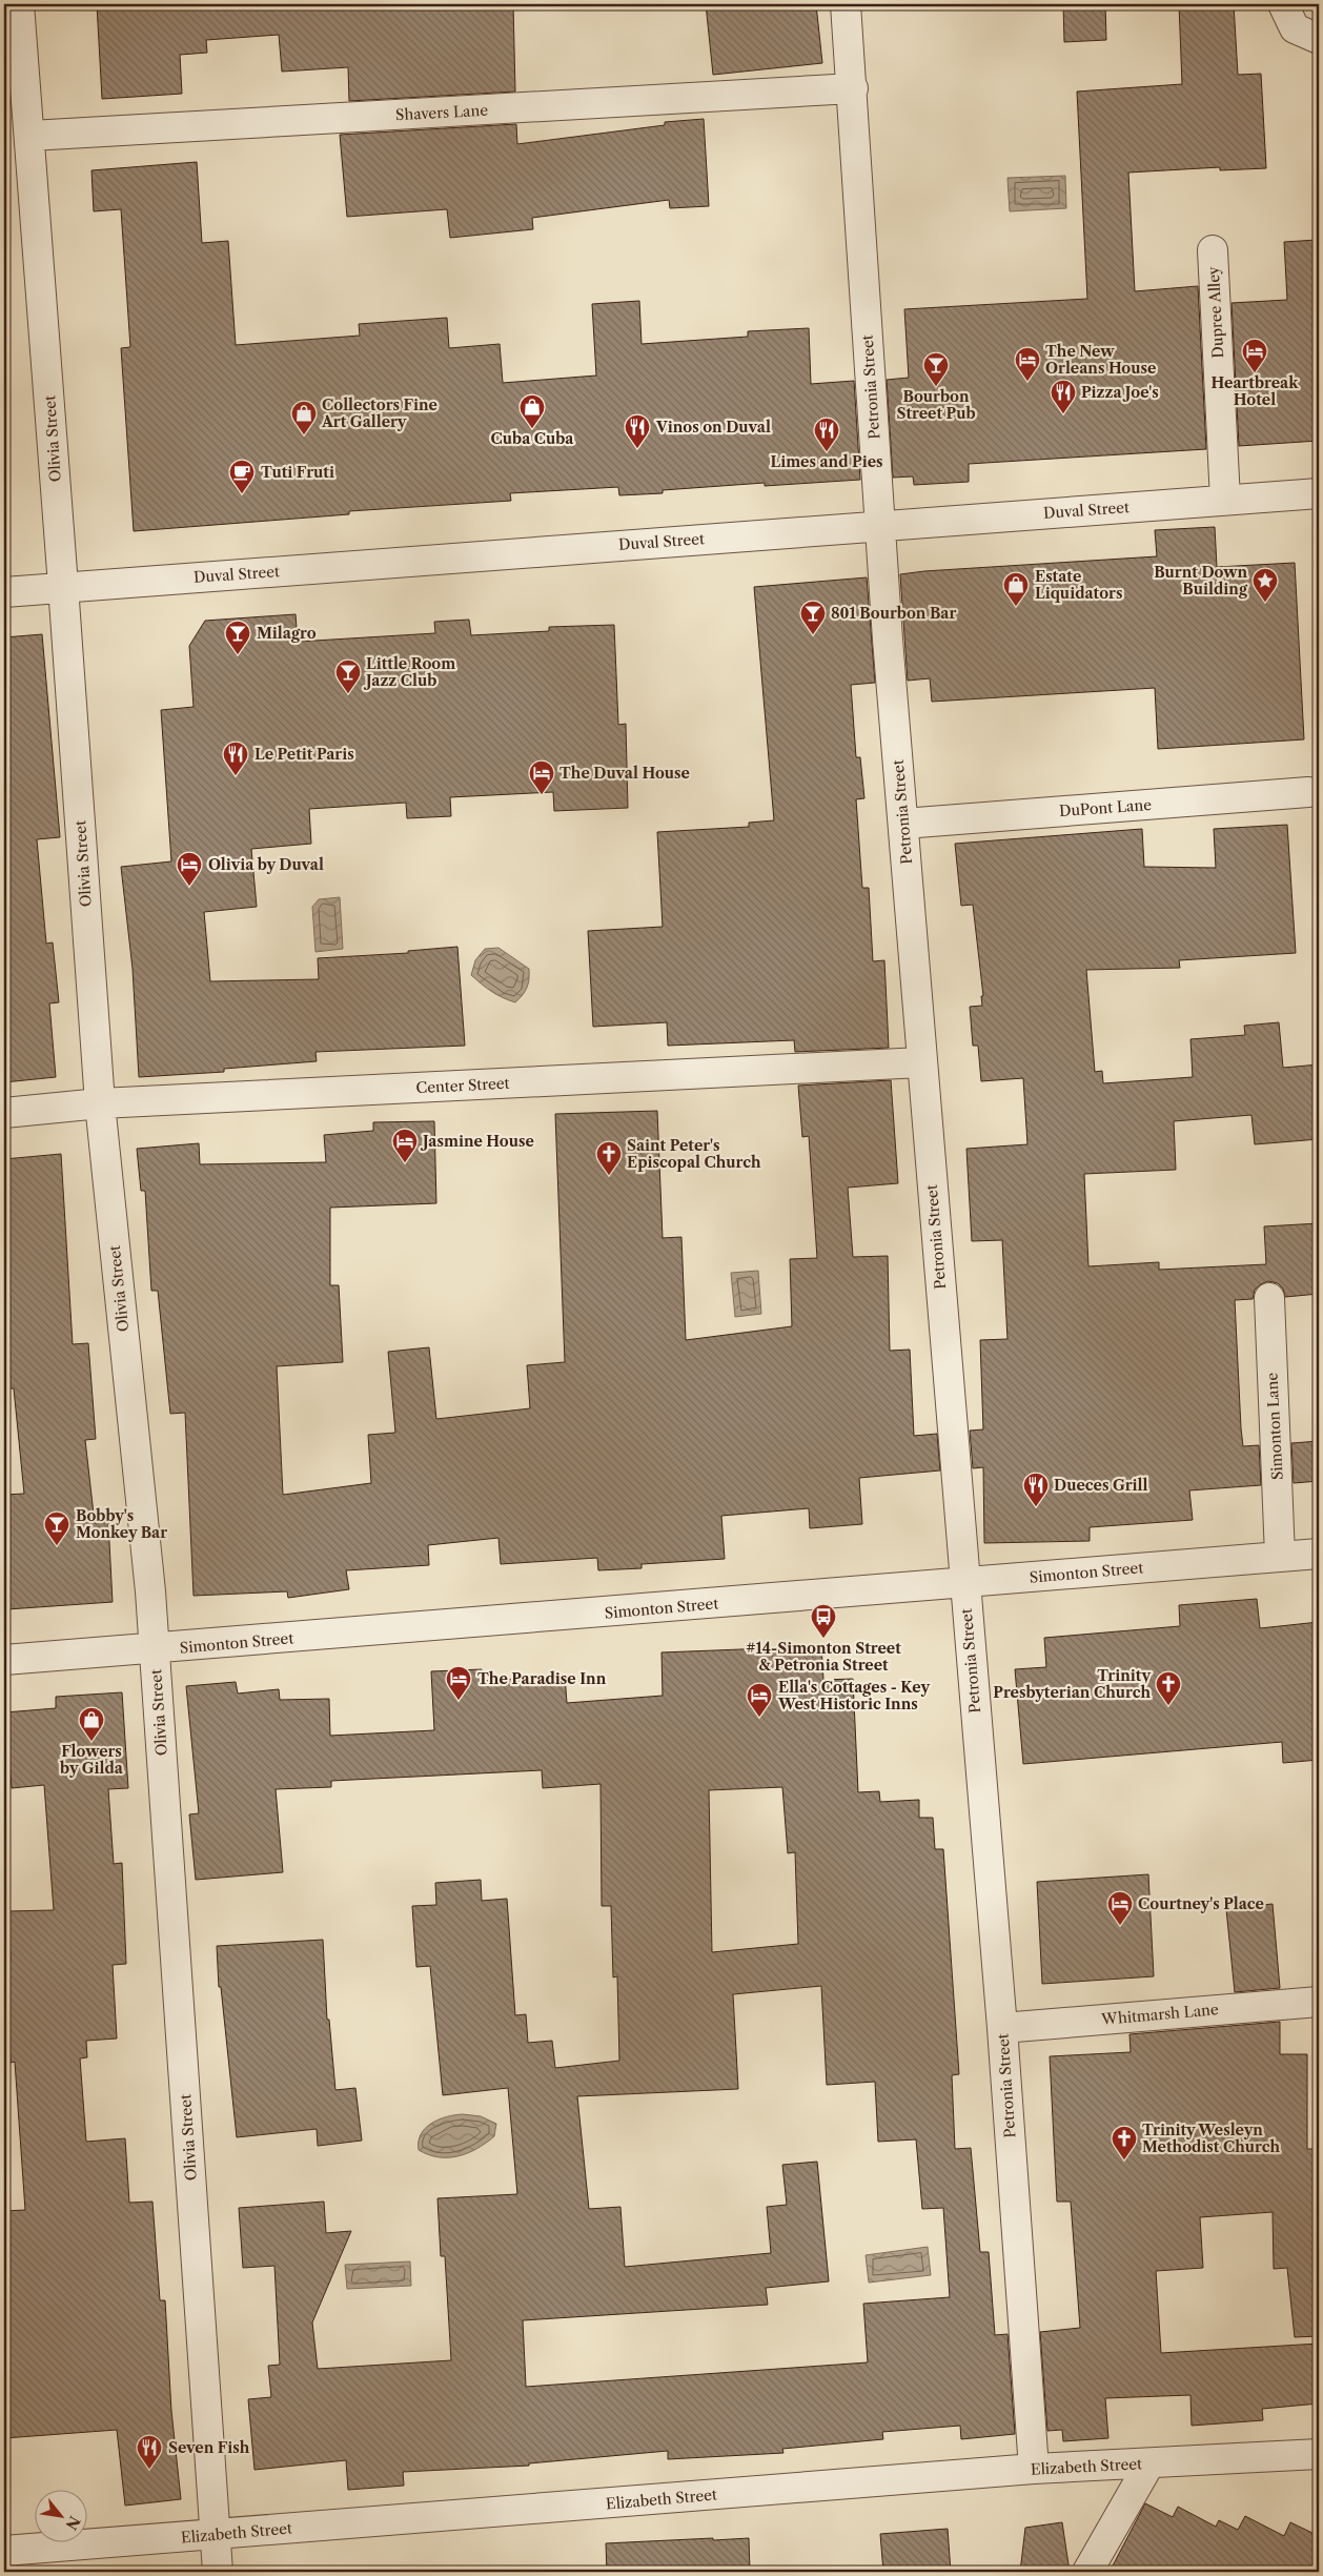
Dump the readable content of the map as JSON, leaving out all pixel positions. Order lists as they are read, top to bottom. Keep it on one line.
{"streets":{"street":["Shavers Lane","Dupree Alley","Petronia Street","Olivia Street","Duval Street","DuPont Lane","Center Street","Simonton Lane","Simonton Street","Whitmarsh Lane","Elizabeth Street"]},"crossings":[["Shavers Lane","Petronia Street"],["Shavers Lane","Olivia Street"],["Dupree Alley","Duval Street"],["Petronia Street","Duval Street"],["Petronia Street","DuPont Lane"],["Petronia Street","Center Street"],["Petronia Street","Simonton Street"],["Petronia Street","Whitmarsh Lane"],["Petronia Street","Elizabeth Street"],["Olivia Street","Duval Street"],["Olivia Street","Center Street"],["Olivia Street","Simonton Street"],["Olivia Street","Elizabeth Street"],["Simonton Lane","Simonton Street"]],"places":{"hotel":["Heartbreak Hotel","The New Orleans House","The Duval House","Olivia by Duval","Jasmine House","The Paradise Inn","Ella's Cottages - Key West Historic Inns","Courtney's Place"],"bar":["Bourbon Street Pub","801 Bourbon Bar","Milagro","Little Room Jazz Club","Bobby's Monkey Bar"],"restaurant":["Pizza Joe's","Vinos on Duval","Limes and Pies","Le Petit Paris","Dueces Grill","Seven Fish"],"shop":["Cuba Cuba","Collectors Fine Art Gallery","Estate Liquidators","Flowers by Gilda"],"cafe":["Tuti Fruti"],"place":["Burnt Down Building"],"church":["Saint Peter's Episcopal Church","Trinity Presbyterian Church","Trinity Wesleyn Methodist Church"],"bus stop":["#14-Simonton Street & Petronia Street"]},"north":"bottom right"}
